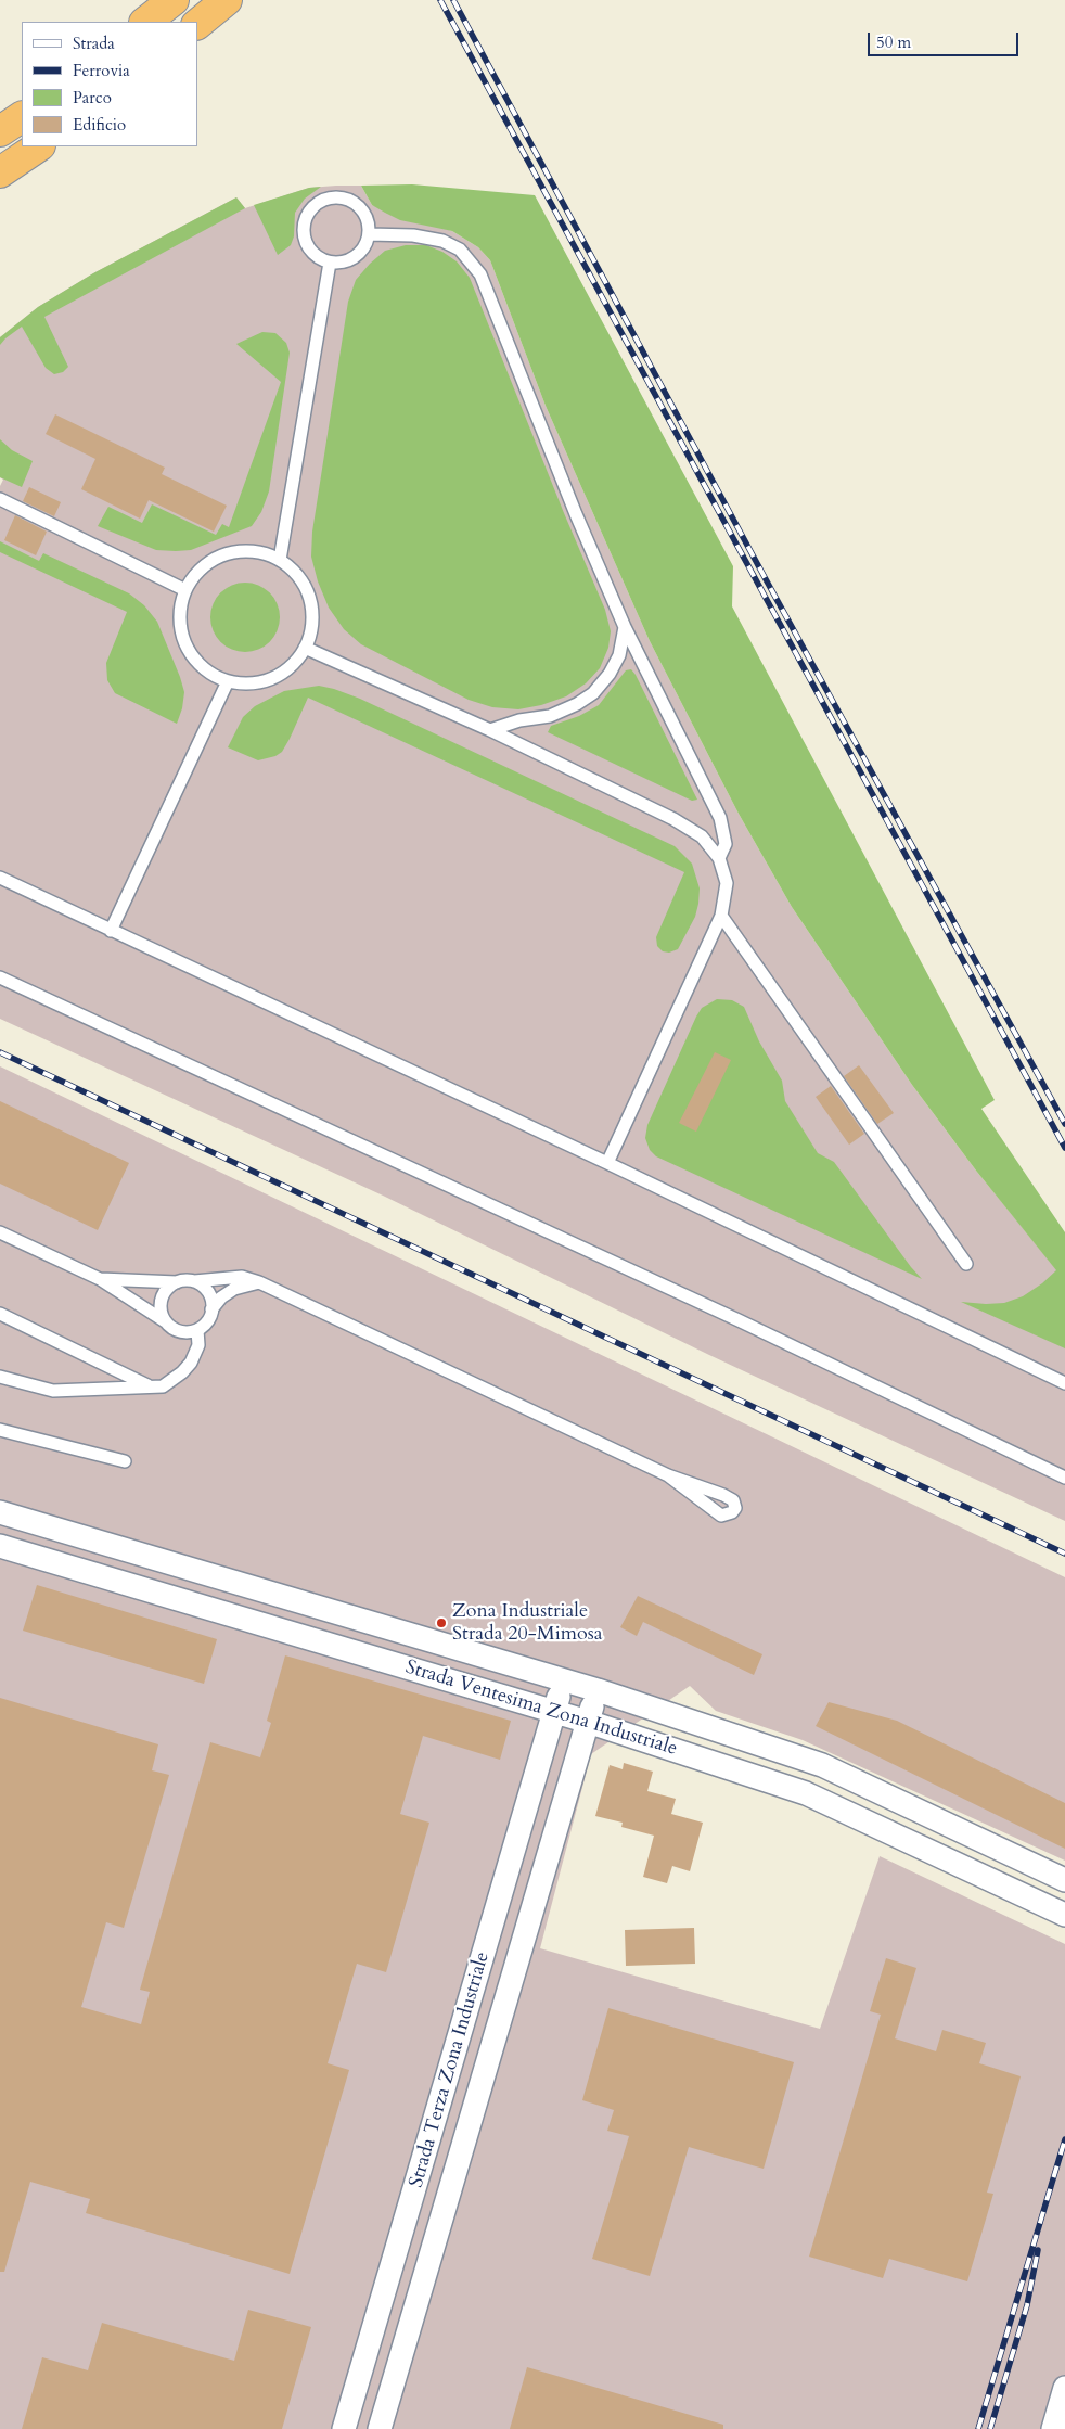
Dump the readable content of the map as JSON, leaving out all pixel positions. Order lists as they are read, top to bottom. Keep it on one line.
{"streets":{"street":["Strada Ventesima Zona Industriale","Strada Terza Zona Industriale"]},"crossings":[["Strada Ventesima Zona Industriale","Strada Terza Zona Industriale"]],"places":["Zona Industriale Strada 20-Mimosa"],"legend":["Strada","Ferrovia","Parco","Edificio"],"scale_bar":"50 m"}
